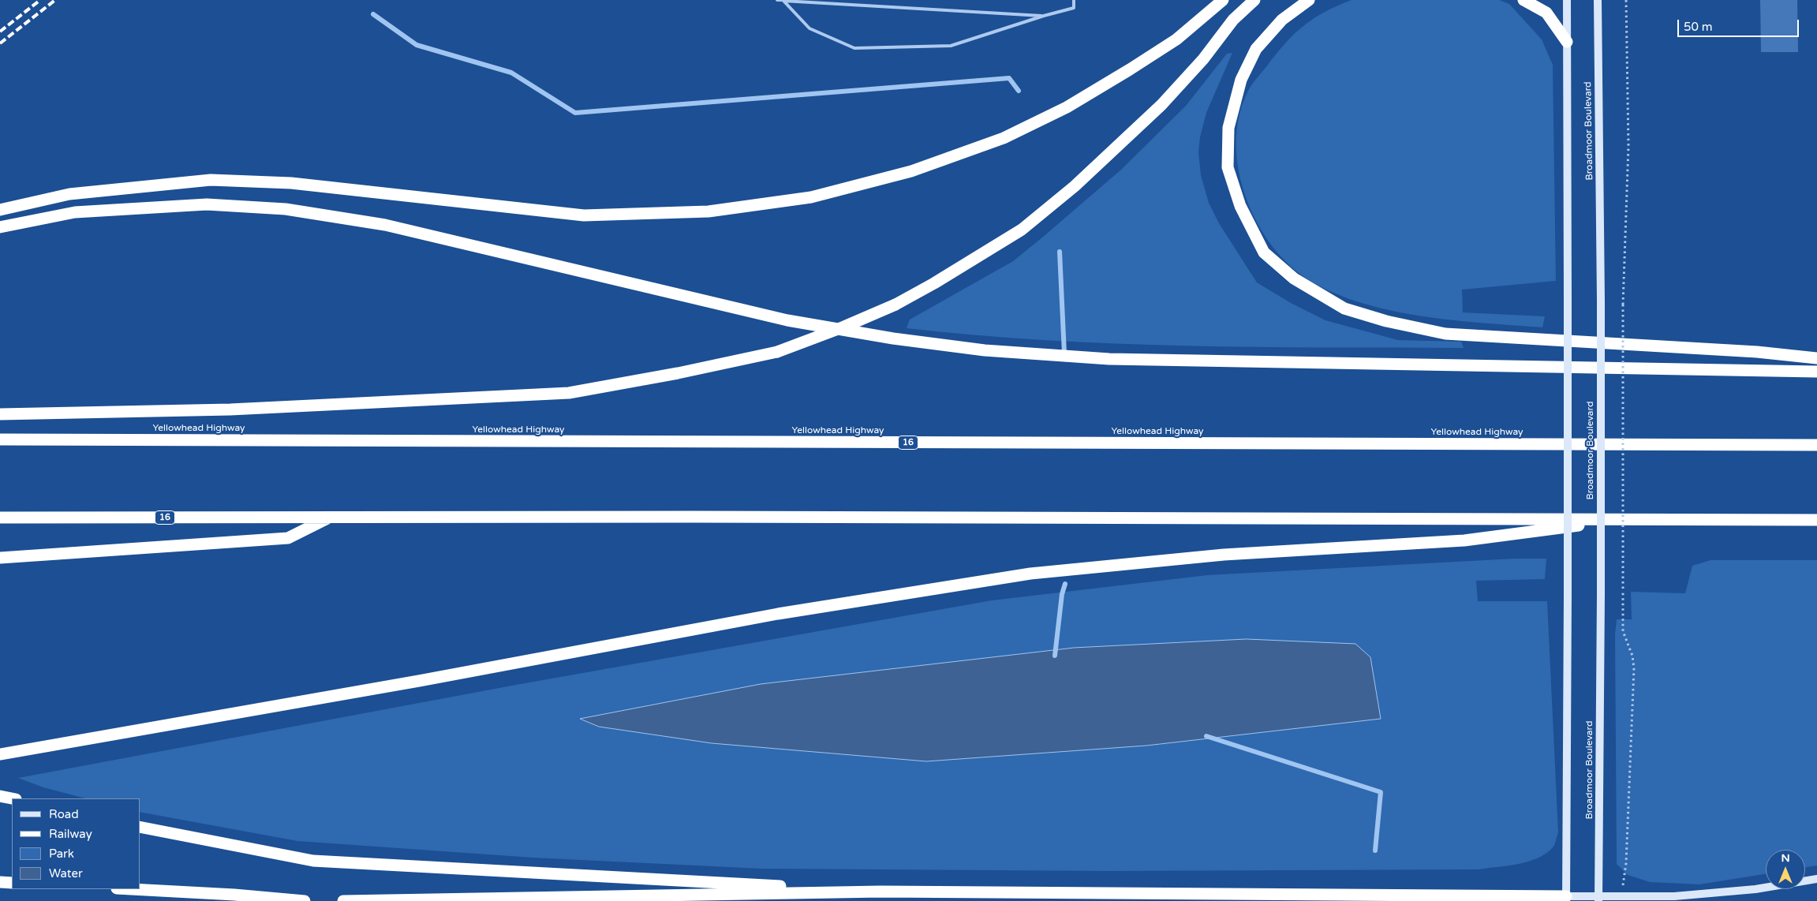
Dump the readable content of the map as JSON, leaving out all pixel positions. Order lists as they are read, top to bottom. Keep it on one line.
{"streets":{"highway":["Yellowhead Highway","16"],"main road":["Broadmoor Boulevard"]},"legend":["Road","Railway","Park","Water"],"scale_bar":"50 m","north":"top"}
